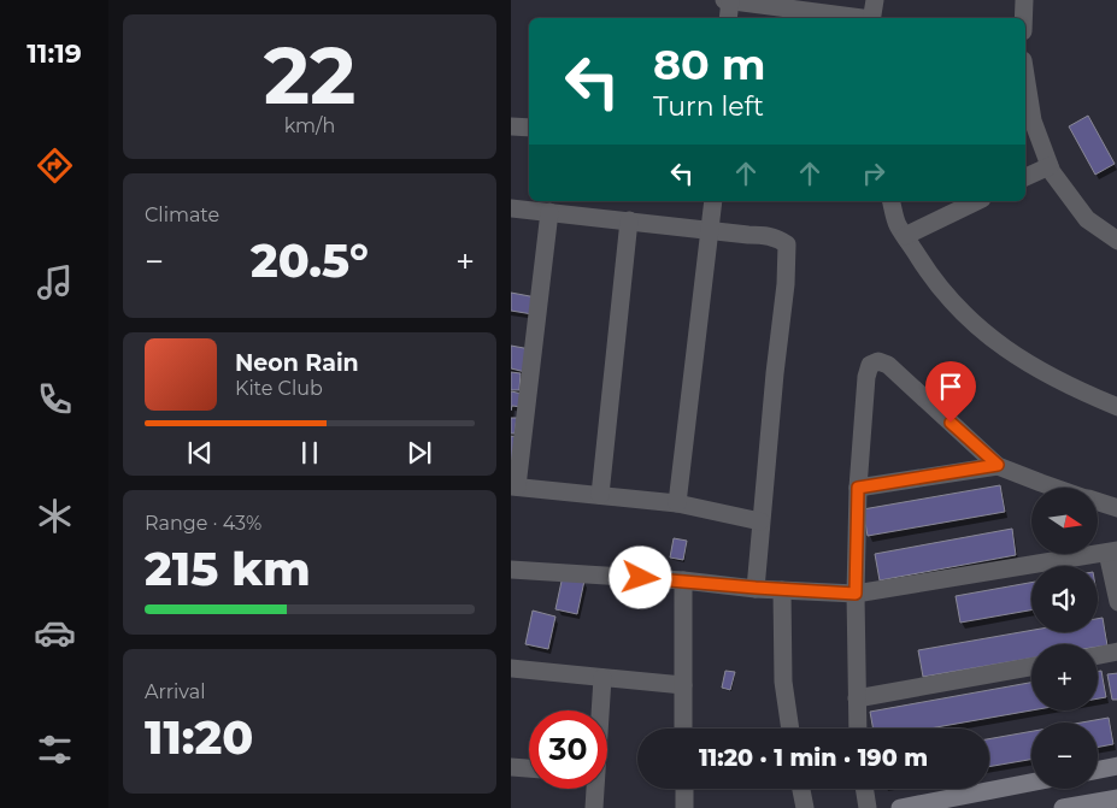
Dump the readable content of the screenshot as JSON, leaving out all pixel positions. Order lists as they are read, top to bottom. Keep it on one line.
{"north":"right","page":{"tabs":"11:19","tile":[["22","km/h"],"Climate",["Range · 43%","215 km"],["Arrival","11:20"]],"turn":["80 m","Turn left"],"heat":["−","20.5°","+"],"song":["Neon Rain","Kite Club"],"map_buttons":["+","−"],"limit":"30","trip":"11:20 · 1 min · 190 m"}}
